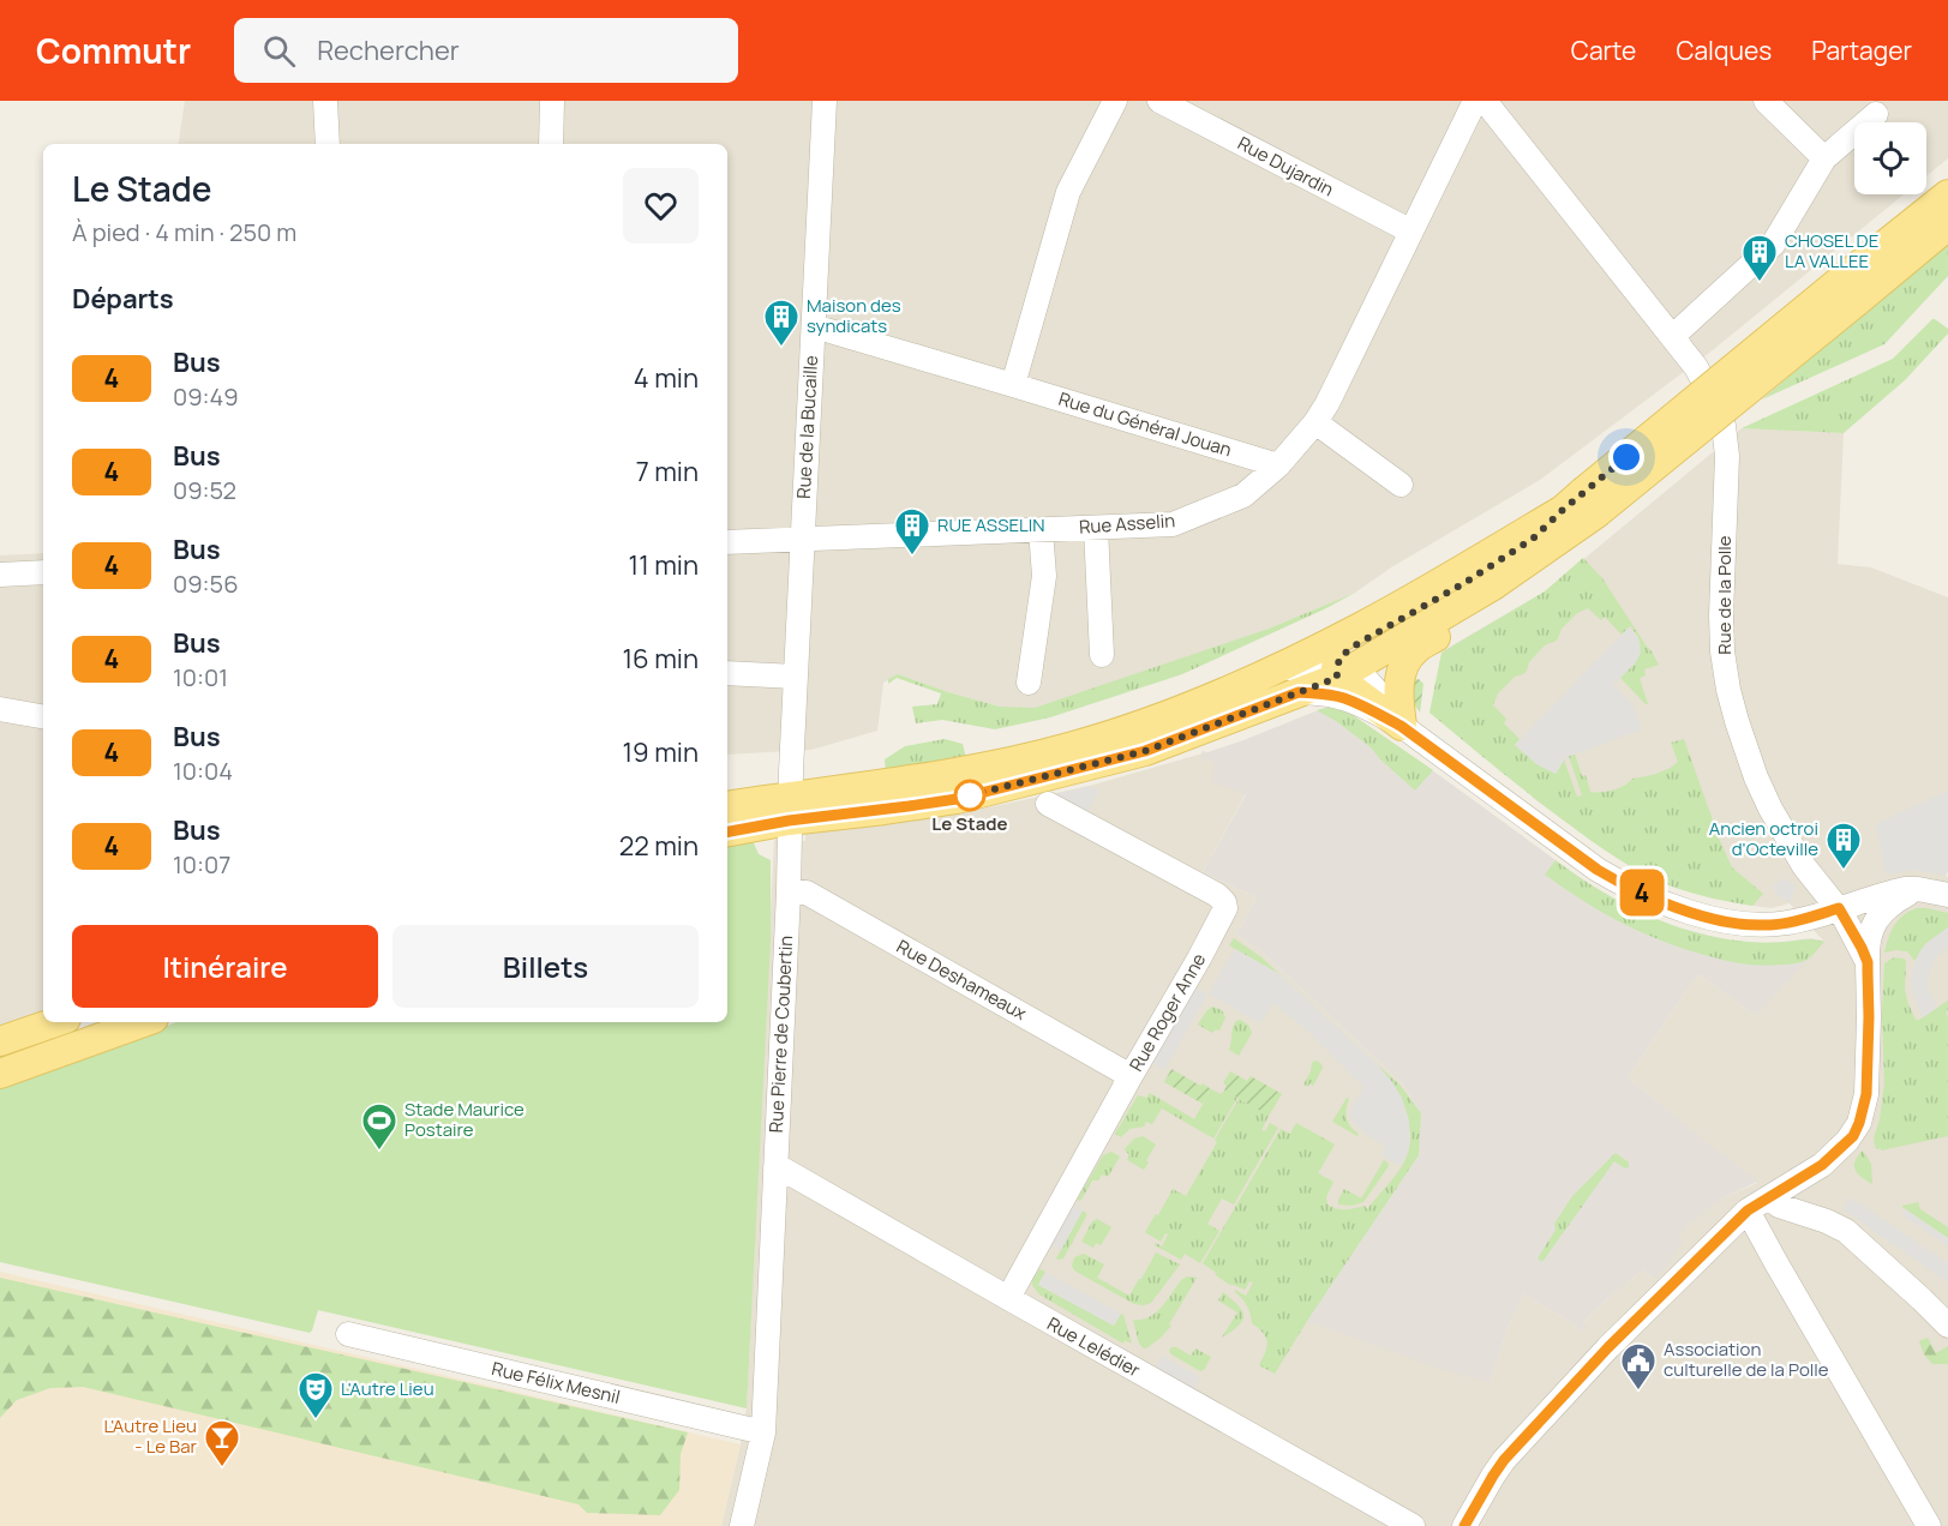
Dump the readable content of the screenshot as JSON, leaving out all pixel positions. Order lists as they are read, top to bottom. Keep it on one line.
{"streets":{"street":["Rue Dujardin","Rue du Général Jouan","Rue de la Bucaille","Rue Asselin","Rue de la Polle","Rue Deshameaux","Rue Roger Anne","Rue Pierre de Coubertin","Rue Lelédier","Rue Félix Mesnil"]},"crossings":[["Rue Dujardin","Rue Asselin"],["Rue du Général Jouan","Rue de la Bucaille"],["Rue du Général Jouan","Rue Asselin"],["Rue de la Bucaille","Rue Asselin"],["Rue de la Bucaille","Rue Pierre de Coubertin"],["Rue Asselin","Rue Pierre de Coubertin"],["Rue Deshameaux","Rue Roger Anne"],["Rue Deshameaux","Rue Pierre de Coubertin"],["Rue Roger Anne","Rue Lelédier"],["Rue Pierre de Coubertin","Rue Lelédier"],["Rue Pierre de Coubertin","Rue Félix Mesnil"]],"places":{"building":["CHOSEL DE LA VALLEE","Maison des syndicats","RUE ASSELIN","Ancien octroi d'Octeville"],"other":["Le Stade"],"sports":["Stade Maurice Postaire"],"public building":["Association culturelle de la Polle"],"theatre":["L'Autre Lieu"],"bar":["L'Autre Lieu - Le Bar"]},"lines":["bus line 4"],"page":{"header":"Commutr","search":"Rechercher","nav":["Carte","Calques","Partager"],"on_map":"4","heading":[["Le Stade","À pied · 4 min · 250 m"],"Départs"],"list":[{"mark":"4","name":"Bus","note":"09:49","value":"4 min"},{"mark":"4","name":"Bus","note":"09:52","value":"7 min"},{"mark":"4","name":"Bus","note":"09:56","value":"11 min"},{"mark":"4","name":"Bus","note":"10:01","value":"16 min"},{"mark":"4","name":"Bus","note":"10:04","value":"19 min"},{"mark":"4","name":"Bus","note":"10:07","value":"22 min"}],"buttons":["Itinéraire","Billets"]}}
